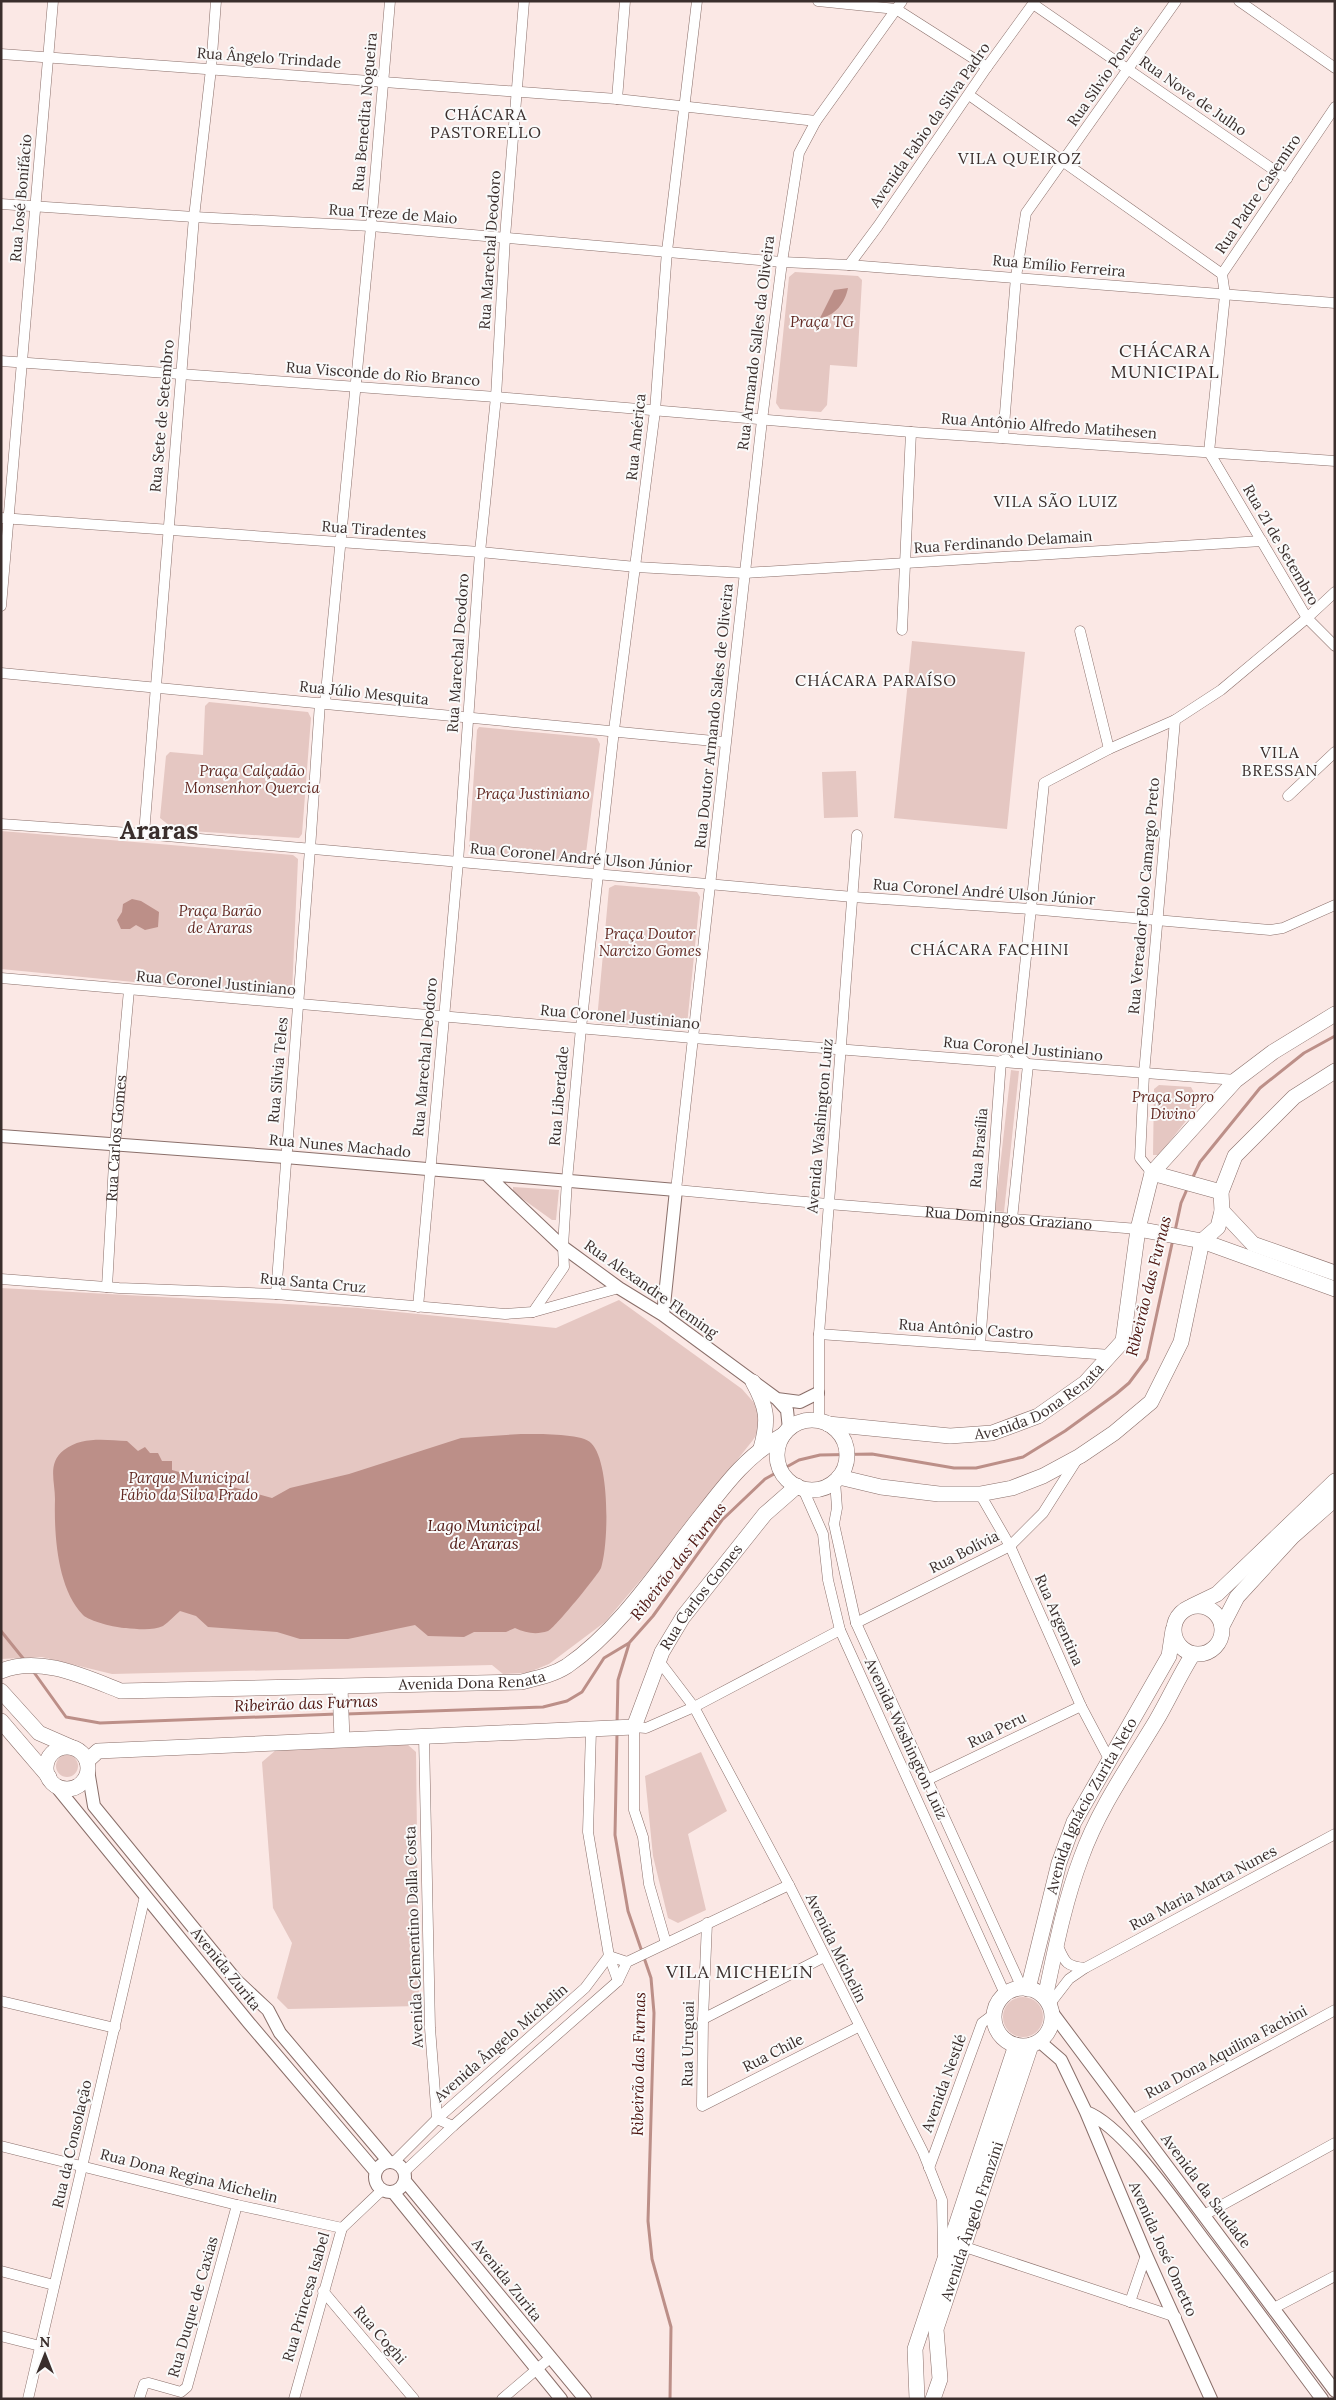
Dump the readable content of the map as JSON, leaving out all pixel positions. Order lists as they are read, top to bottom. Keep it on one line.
{"streets":{"main road":["Rua Carlos Gomes","Rua Domingos Graziano","Avenida Dona Renata","Avenida Ignácio Zurita Neto","Avenida Ângelo Franzini"],"street":["Rua Ângelo Trindade","Rua Silvio Pontes","Rua Nove de Julho","Rua Benedita Nogueira","Avenida Fabio da Silva Padro","Rua Padre Casemiro","Rua José Bonifácio","Rua Treze de Maio","Rua Marechal Deodoro","Rua Emílio Ferreira","Rua Armando Salles da Oliveira","Rua Visconde do Rio Branco","Rua Sete de Setembro","Rua Antônio Alfredo Matihesen","Rua América","Rua Tiradentes","Rua Ferdinando Delamain","Rua 21 de Setembro","Rua Júlio Mesquita","Rua Doutor Armando Sales de Oliveira","Rua Coronel André Ulson Júnior","Rua Vereador Eolo Camargo Preto","Rua Coronel Justiniano","Rua Silvia Teles","Rua Liberdade","Avenida Washington Luiz","Rua Nunes Machado","Rua Brasília","Rua Santa Cruz","Rua Alexandre Fleming","Rua Antônio Castro","Rua Bolívia","Rua Argentina","Rua Peru","Rua Maria Marta Nunes","Avenida Clementino Dalla Costa","Avenida Michelin","Avenida Zurita","Avenida Ângelo Michelin","Rua Uruguai","Rua Dona Aquilina Fachini","Rua Chile","Avenida Nestlé","Rua da Consolação","Rua Dona Regina Michelin","Avenida da Saudade","Avenida José Ometto","Rua Princesa Isabel","Rua Duque de Caxias","Rua Coghi"]},"crossings":[["Rua Ângelo Trindade","Rua Benedita Nogueira"],["Rua Ângelo Trindade","Rua José Bonifácio"],["Rua Ângelo Trindade","Rua Marechal Deodoro"],["Rua Ângelo Trindade","Rua Armando Salles da Oliveira"],["Rua Ângelo Trindade","Rua Sete de Setembro"],["Rua Ângelo Trindade","Rua América"],["Rua Silvio Pontes","Rua Nove de Julho"],["Rua Silvio Pontes","Rua Emílio Ferreira"],["Rua Silvio Pontes","Rua Antônio Alfredo Matihesen"],["Rua Nove de Julho","Avenida Fabio da Silva Padro"],["Rua Nove de Julho","Rua Padre Casemiro"],["Rua Benedita Nogueira","Rua Treze de Maio"],["Rua Benedita Nogueira","Rua Visconde do Rio Branco"],["Rua Benedita Nogueira","Rua Tiradentes"],["Rua Benedita Nogueira","Rua Júlio Mesquita"],["Rua Benedita Nogueira","Rua Coronel André Ulson Júnior"],["Rua Benedita Nogueira","Rua Silvia Teles"],["Avenida Fabio da Silva Padro","Rua Emílio Ferreira"],["Rua Padre Casemiro","Rua Emílio Ferreira"],["Rua Padre Casemiro","Rua Antônio Alfredo Matihesen"],["Rua Padre Casemiro","Rua 21 de Setembro"],["Rua José Bonifácio","Rua Treze de Maio"],["Rua José Bonifácio","Rua Visconde do Rio Branco"],["Rua José Bonifácio","Rua Tiradentes"],["Rua Treze de Maio","Rua Marechal Deodoro"],["Rua Treze de Maio","Rua Emílio Ferreira"],["Rua Treze de Maio","Rua Armando Salles da Oliveira"],["Rua Treze de Maio","Rua Sete de Setembro"],["Rua Treze de Maio","Rua América"],["Rua Marechal Deodoro","Rua Visconde do Rio Branco"],["Rua Marechal Deodoro","Rua Tiradentes"],["Rua Marechal Deodoro","Rua Júlio Mesquita"],["Rua Marechal Deodoro","Rua Coronel André Ulson Júnior"],["Rua Marechal Deodoro","Rua Coronel Justiniano"],["Rua Marechal Deodoro","Rua Nunes Machado"],["Rua Marechal Deodoro","Rua Santa Cruz"],["Rua Emílio Ferreira","Rua Armando Salles da Oliveira"],["Rua Armando Salles da Oliveira","Rua Visconde do Rio Branco"],["Rua Armando Salles da Oliveira","Rua Antônio Alfredo Matihesen"],["Rua Armando Salles da Oliveira","Rua Tiradentes"],["Rua Armando Salles da Oliveira","Rua Ferdinando Delamain"],["Rua Armando Salles da Oliveira","Rua Doutor Armando Sales de Oliveira"],["Rua Visconde do Rio Branco","Rua Sete de Setembro"],["Rua Visconde do Rio Branco","Rua Antônio Alfredo Matihesen"],["Rua Visconde do Rio Branco","Rua América"],["Rua Sete de Setembro","Rua Tiradentes"],["Rua Sete de Setembro","Rua Júlio Mesquita"],["Rua Sete de Setembro","Rua Coronel André Ulson Júnior"],["Rua Antônio Alfredo Matihesen","Rua 21 de Setembro"],["Rua América","Rua Tiradentes"],["Rua América","Rua Júlio Mesquita"],["Rua América","Rua Coronel André Ulson Júnior"],["Rua América","Rua Liberdade"],["Rua Tiradentes","Rua Ferdinando Delamain"],["Rua Tiradentes","Rua Doutor Armando Sales de Oliveira"],["Rua Ferdinando Delamain","Rua 21 de Setembro"],["Rua Ferdinando Delamain","Rua Doutor Armando Sales de Oliveira"],["Rua Júlio Mesquita","Rua Doutor Armando Sales de Oliveira"],["Rua Doutor Armando Sales de Oliveira","Rua Coronel André Ulson Júnior"],["Rua Doutor Armando Sales de Oliveira","Rua Coronel Justiniano"],["Rua Doutor Armando Sales de Oliveira","Rua Nunes Machado"],["Rua Doutor Armando Sales de Oliveira","Rua Domingos Graziano"],["Rua Coronel André Ulson Júnior","Rua Vereador Eolo Camargo Preto"],["Rua Coronel André Ulson Júnior","Rua Silvia Teles"],["Rua Coronel André Ulson Júnior","Rua Liberdade"],["Rua Coronel André Ulson Júnior","Avenida Washington Luiz"],["Rua Vereador Eolo Camargo Preto","Rua Coronel Justiniano"],["Rua Vereador Eolo Camargo Preto","Avenida Dona Renata"],["Rua Coronel Justiniano","Rua Silvia Teles"],["Rua Coronel Justiniano","Rua Liberdade"],["Rua Coronel Justiniano","Avenida Washington Luiz"],["Rua Coronel Justiniano","Rua Carlos Gomes"],["Rua Coronel Justiniano","Rua Brasília"],["Rua Coronel Justiniano","Avenida Dona Renata"],["Rua Silvia Teles","Rua Nunes Machado"],["Rua Silvia Teles","Rua Santa Cruz"],["Rua Liberdade","Rua Nunes Machado"],["Rua Liberdade","Rua Santa Cruz"],["Rua Liberdade","Rua Alexandre Fleming"],["Avenida Washington Luiz","Rua Carlos Gomes"],["Avenida Washington Luiz","Rua Domingos Graziano"],["Avenida Washington Luiz","Rua Alexandre Fleming"],["Avenida Washington Luiz","Rua Antônio Castro"],["Avenida Washington Luiz","Avenida Dona Renata"],["Avenida Washington Luiz","Rua Bolívia"],["Avenida Washington Luiz","Rua Peru"],["Avenida Washington Luiz","Avenida Ignácio Zurita Neto"],["Avenida Washington Luiz","Rua Maria Marta Nunes"],["Avenida Washington Luiz","Avenida Nestlé"],["Avenida Washington Luiz","Avenida da Saudade"],["Avenida Washington Luiz","Avenida Ângelo Franzini"],["Rua Carlos Gomes","Rua Nunes Machado"],["Rua Carlos Gomes","Rua Santa Cruz"],["Rua Carlos Gomes","Rua Alexandre Fleming"],["Rua Carlos Gomes","Avenida Dona Renata"],["Rua Carlos Gomes","Avenida Michelin"],["Rua Nunes Machado","Rua Domingos Graziano"],["Rua Nunes Machado","Rua Alexandre Fleming"],["Rua Brasília","Rua Domingos Graziano"],["Rua Brasília","Rua Antônio Castro"],["Rua Domingos Graziano","Avenida Dona Renata"],["Rua Santa Cruz","Rua Alexandre Fleming"],["Rua Alexandre Fleming","Avenida Dona Renata"],["Rua Antônio Castro","Avenida Dona Renata"],["Rua Bolívia","Rua Argentina"],["Rua Argentina","Rua Peru"],["Rua Argentina","Avenida Ignácio Zurita Neto"],["Avenida Ignácio Zurita Neto","Rua Maria Marta Nunes"],["Avenida Ignácio Zurita Neto","Avenida Nestlé"],["Avenida Ignácio Zurita Neto","Avenida da Saudade"],["Avenida Ignácio Zurita Neto","Avenida Ângelo Franzini"],["Rua Maria Marta Nunes","Avenida Nestlé"],["Rua Maria Marta Nunes","Avenida da Saudade"],["Rua Maria Marta Nunes","Avenida Ângelo Franzini"],["Avenida Clementino Dalla Costa","Avenida Ângelo Michelin"],["Avenida Michelin","Rua Chile"],["Avenida Michelin","Avenida Nestlé"],["Avenida Michelin","Avenida Ângelo Franzini"],["Avenida Zurita","Avenida Ângelo Michelin"],["Avenida Zurita","Rua da Consolação"],["Avenida Zurita","Rua Princesa Isabel"],["Avenida Ângelo Michelin","Rua Princesa Isabel"],["Rua Uruguai","Rua Chile"],["Rua Dona Aquilina Fachini","Avenida da Saudade"],["Avenida Nestlé","Avenida da Saudade"],["Avenida Nestlé","Avenida Ângelo Franzini"],["Rua da Consolação","Rua Dona Regina Michelin"],["Rua Dona Regina Michelin","Rua Princesa Isabel"],["Rua Dona Regina Michelin","Rua Duque de Caxias"],["Avenida da Saudade","Avenida Ângelo Franzini"],["Avenida da Saudade","Avenida José Ometto"],["Rua Princesa Isabel","Rua Coghi"]],"districts":["CHÁCARA PASTORELLO","VILA QUEIROZ","CHÁCARA MUNICIPAL","VILA SÃO LUIZ","CHÁCARA PARAÍSO","VILA BRESSAN","Araras","CHÁCARA FACHINI","VILA MICHELIN"],"water":["Ribeirão das Furnas","Lago Municipal de Araras"],"parks":["Praça TG","Praça Calçadão Monsenhor Quercia","Praça Justiniano","Praça Barão de Araras","Praça Doutor Narcizo Gomes","Praça Sopro Divino","Parque Municipal Fábio da Silva Prado"],"north":"top"}
